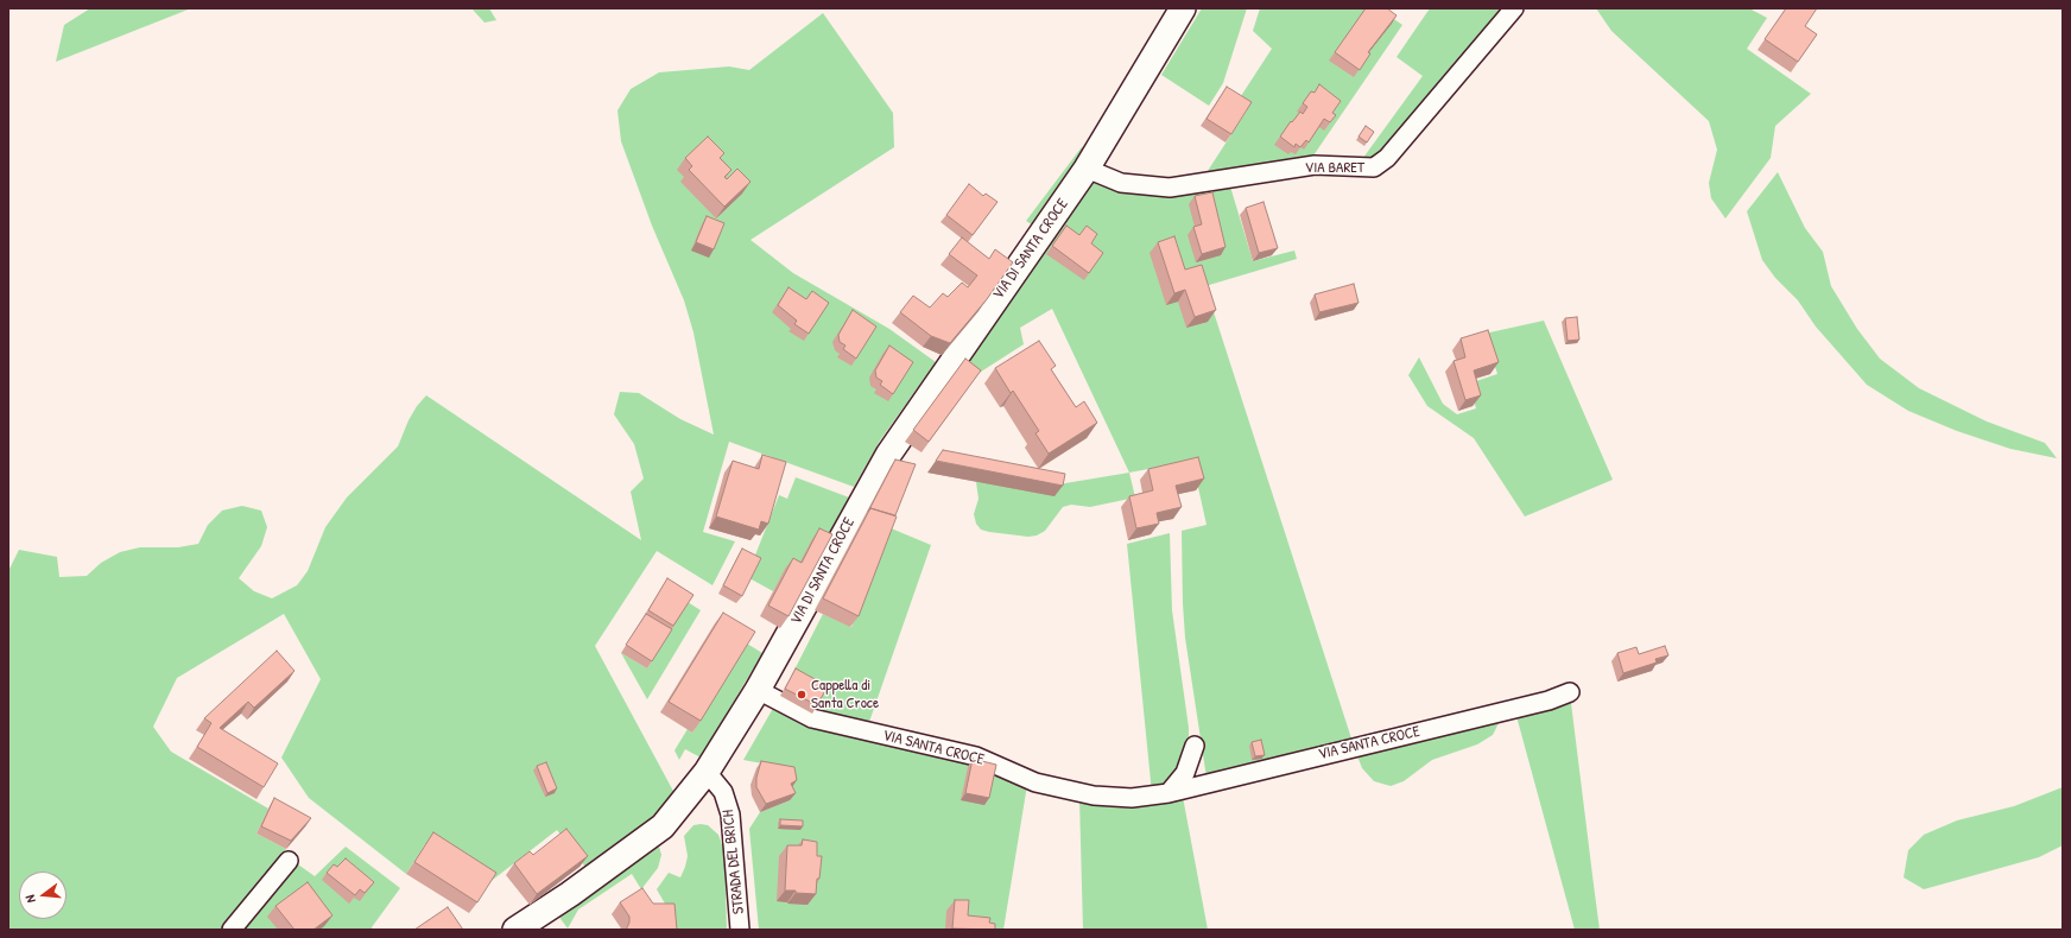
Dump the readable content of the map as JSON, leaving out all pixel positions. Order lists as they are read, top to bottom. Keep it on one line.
{"streets":{"main road":["VIA DI SANTA CROCE"],"street":["VIA BARET","VIA SANTA CROCE","STRADA DEL BRICH"]},"crossings":[["VIA BARET","VIA DI SANTA CROCE"],["VIA DI SANTA CROCE","VIA SANTA CROCE"],["VIA DI SANTA CROCE","STRADA DEL BRICH"]],"places":["Cappella di Santa Croce"],"north":"left"}
